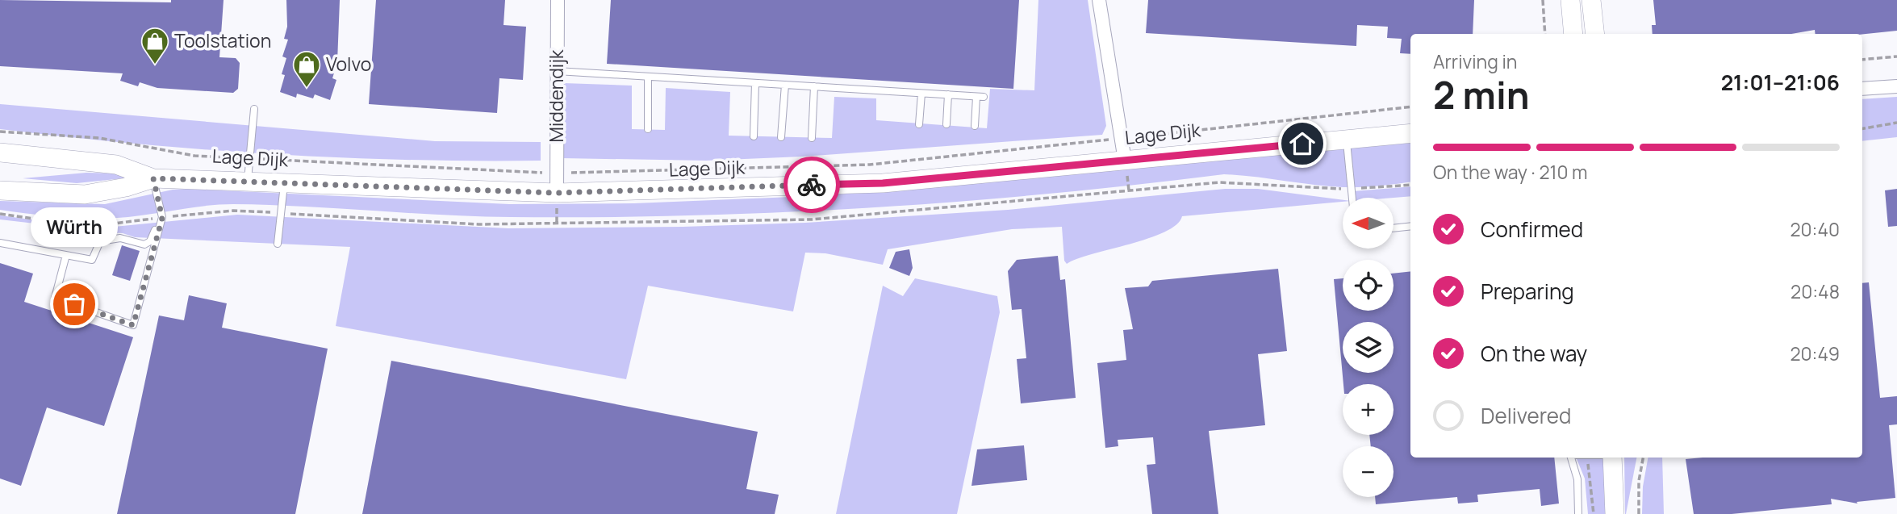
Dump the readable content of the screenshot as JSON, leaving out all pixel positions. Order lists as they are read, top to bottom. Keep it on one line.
{"streets":{"main road":["Lage Dijk"],"street":["Middendijk"]},"crossings":[["Middendijk","Lage Dijk"]],"places":{"shop":["Toolstation","Volvo"],"other":["Würth"]},"north":"left","page":{"heading":["2 min","Arriving in","21:01–21:06"],"bar":"On the way · 210 m","map_buttons":["+","−"],"list":[["Confirmed","20:40"],["Preparing","20:48"],["On the way","20:49"],"Delivered"],"bubble":"Würth"}}
